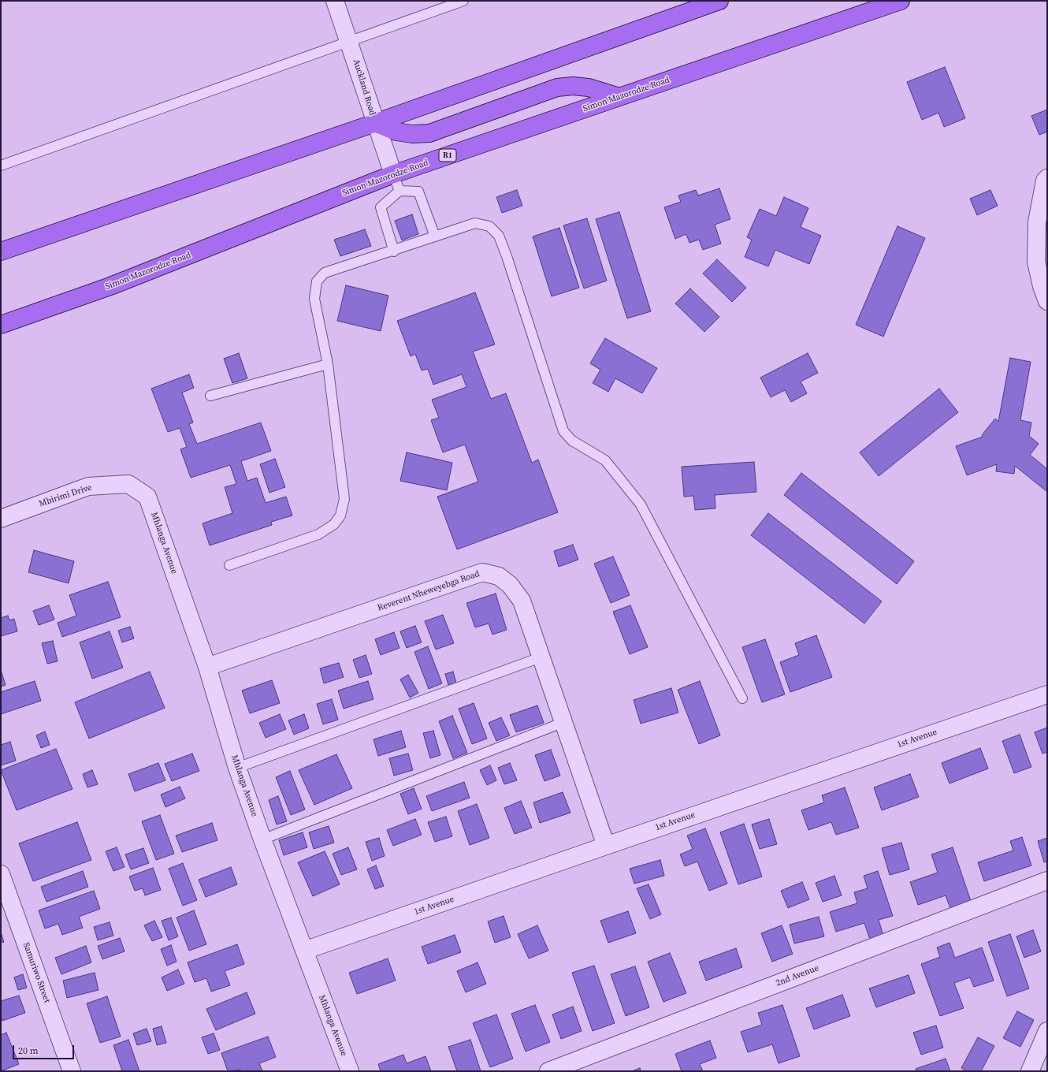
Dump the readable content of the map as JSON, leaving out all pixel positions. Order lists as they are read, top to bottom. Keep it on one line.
{"streets":{"highway":["Simon Mazorodze Road","R1"],"street":["Auckland Road","Mbirimi Drive","Mhlanga Avenue","Reverent Nheweyebga Road","1st Avenue","Samuriwo Street","2nd Avenue"]},"crossings":[["Auckland Road","Simon Mazorodze Road"],["Mbirimi Drive","Mhlanga Avenue"],["Mhlanga Avenue","Reverent Nheweyebga Road"],["Mhlanga Avenue","1st Avenue"],["Reverent Nheweyebga Road","1st Avenue"]],"scale_bar":"20 m"}
